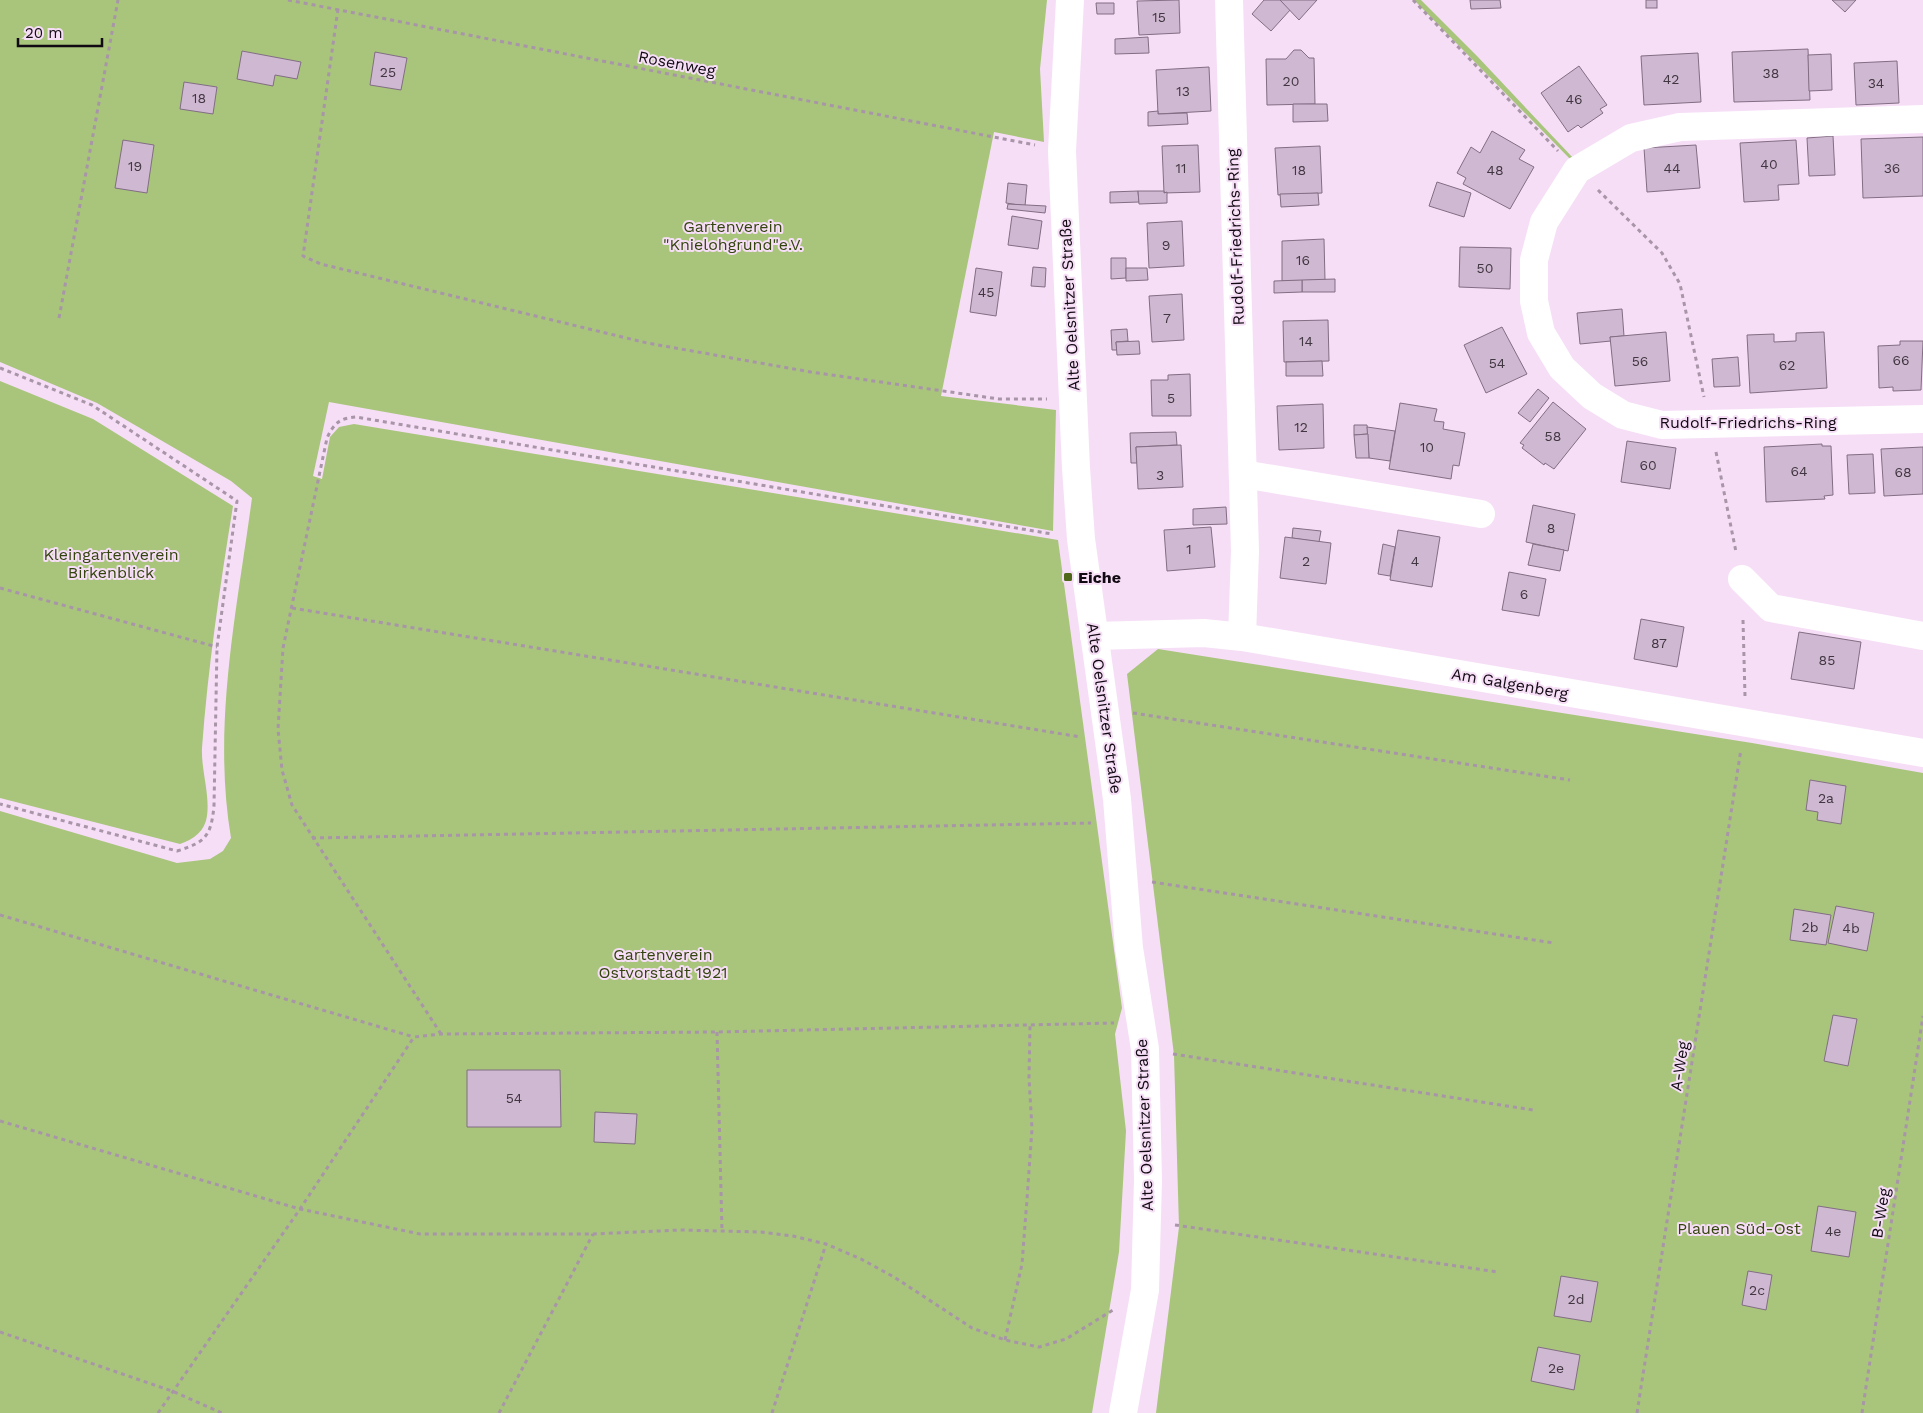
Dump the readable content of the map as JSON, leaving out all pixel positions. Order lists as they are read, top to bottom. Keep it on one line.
{"streets":{"street":["Rudolf-Friedrichs-Ring","Alte Oelsnitzer Straße","Am Galgenberg"],"path":["Rosenweg","A-Weg","B-Weg"]},"crossings":[["Rosenweg","Alte Oelsnitzer Straße"],["Rudolf-Friedrichs-Ring","Am Galgenberg"],["Rudolf-Friedrichs-Ring","A-Weg"],["Alte Oelsnitzer Straße","Am Galgenberg"],["Am Galgenberg","A-Weg"]],"parks":["Gartenverein \"Knielohgrund\"e.V.","Kleingartenverein Birkenblick","Gartenverein Ostvorstadt 1921","Plauen Süd-Ost"],"places":{"transit":["Eiche"]},"house_numbers":["15","25","38","42","20","34","13","18","46","40","19","11","44","36","18","48","9","16","50","45","7","14","66","56","54","62","5","12","58","10","60","64","68","3","8","1","2","4","6","87","85","2a","2b","4b","54","4e","2c","2d","2e"],"scale_bar":"20 m"}
